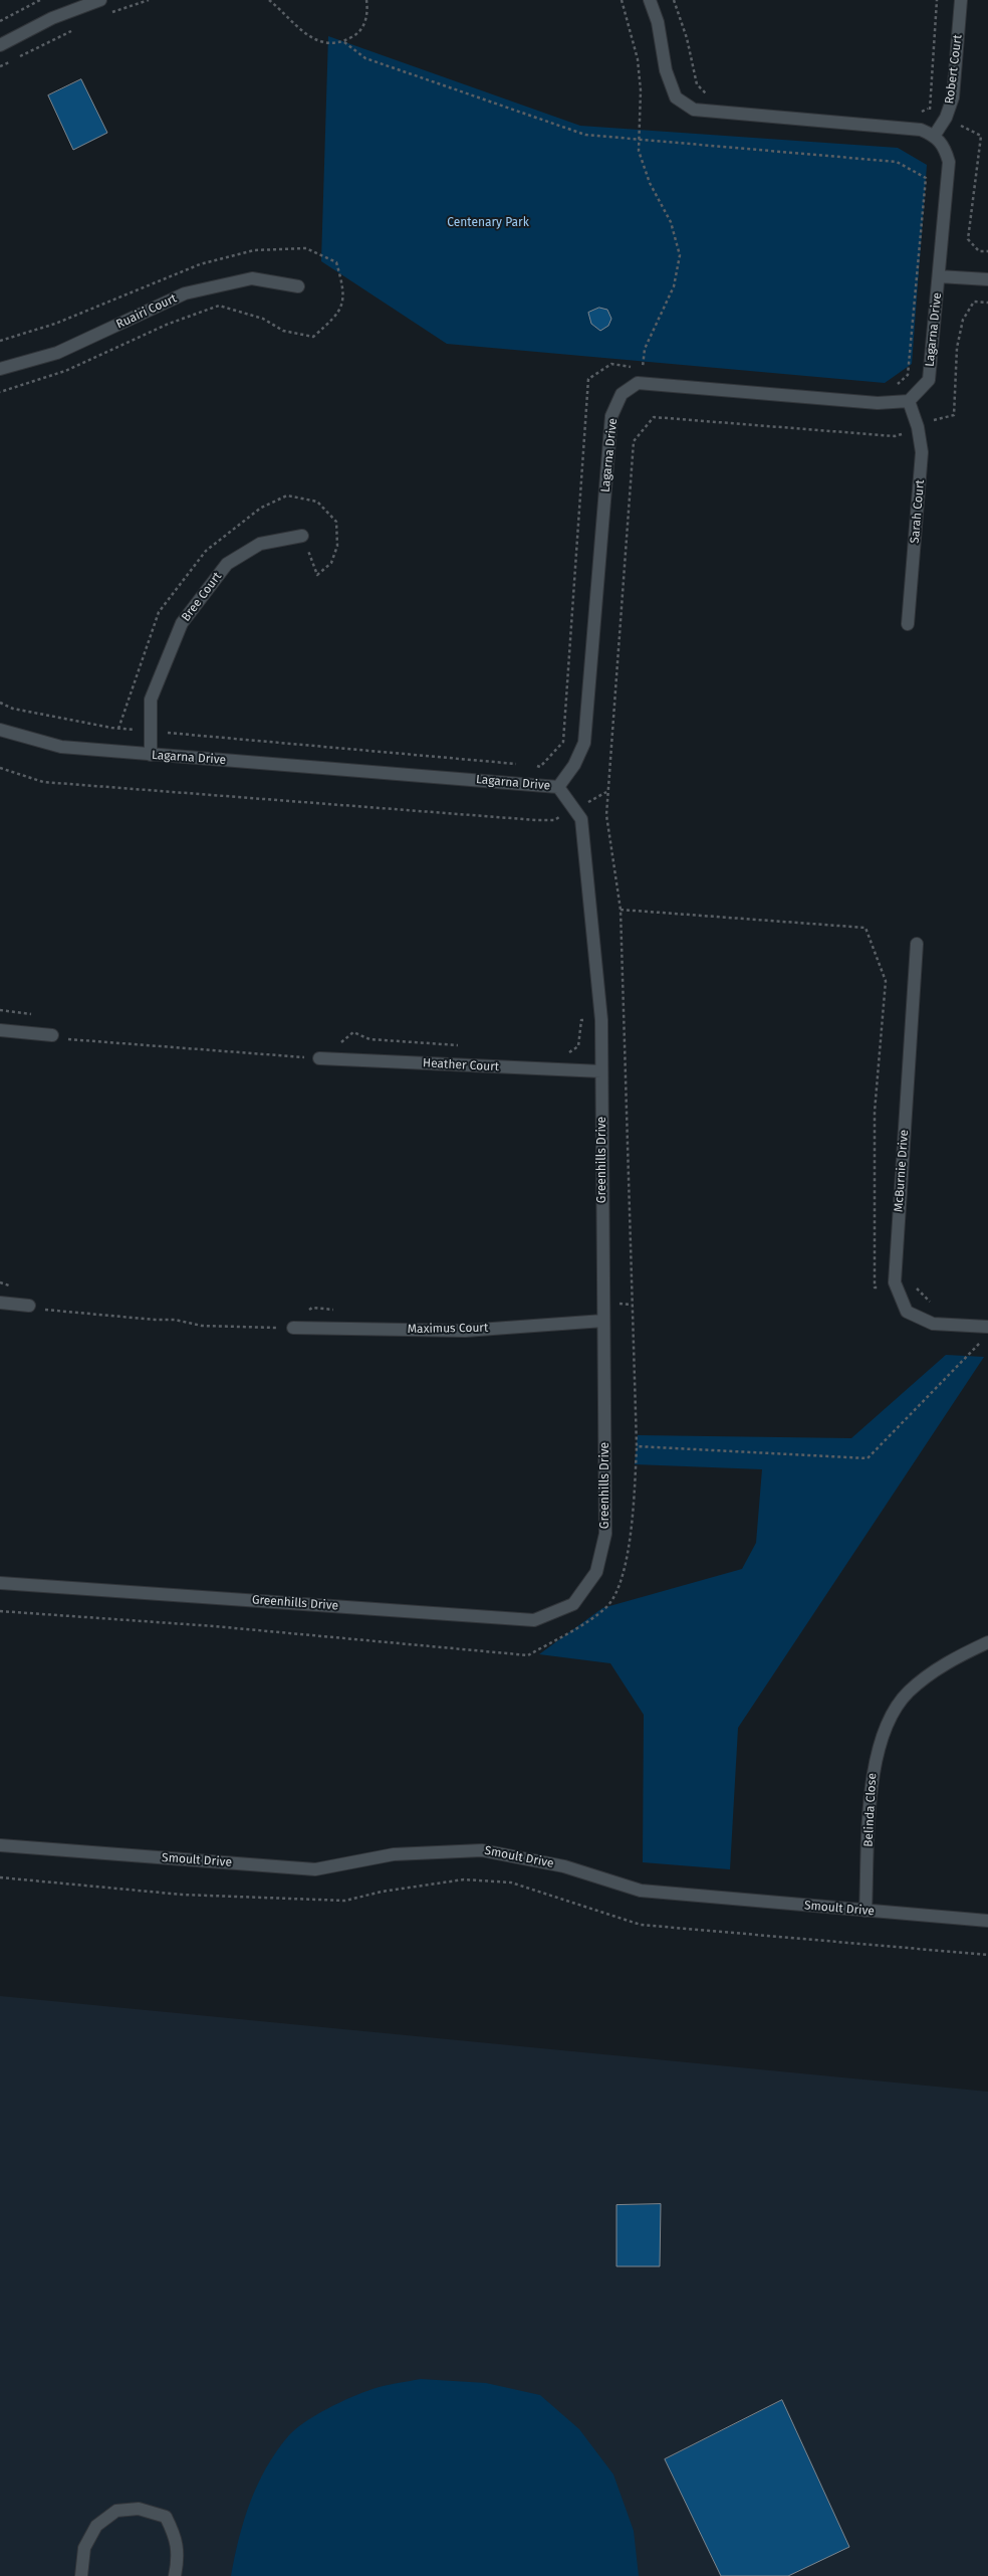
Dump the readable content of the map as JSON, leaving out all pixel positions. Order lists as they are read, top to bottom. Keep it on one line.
{"streets":{"street":["Robert Court","Ruairi Court","Lagarna Drive","Sarah Court","Bree Court","Heather Court","Greenhills Drive","McBurnie Drive","Maximus Court","Belinda Close","Smoult Drive"]},"crossings":[["Robert Court","Lagarna Drive"],["Lagarna Drive","Sarah Court"],["Lagarna Drive","Bree Court"],["Lagarna Drive","Greenhills Drive"],["Heather Court","Greenhills Drive"],["Greenhills Drive","Maximus Court"],["Belinda Close","Smoult Drive"]],"parks":["Centenary Park"]}
